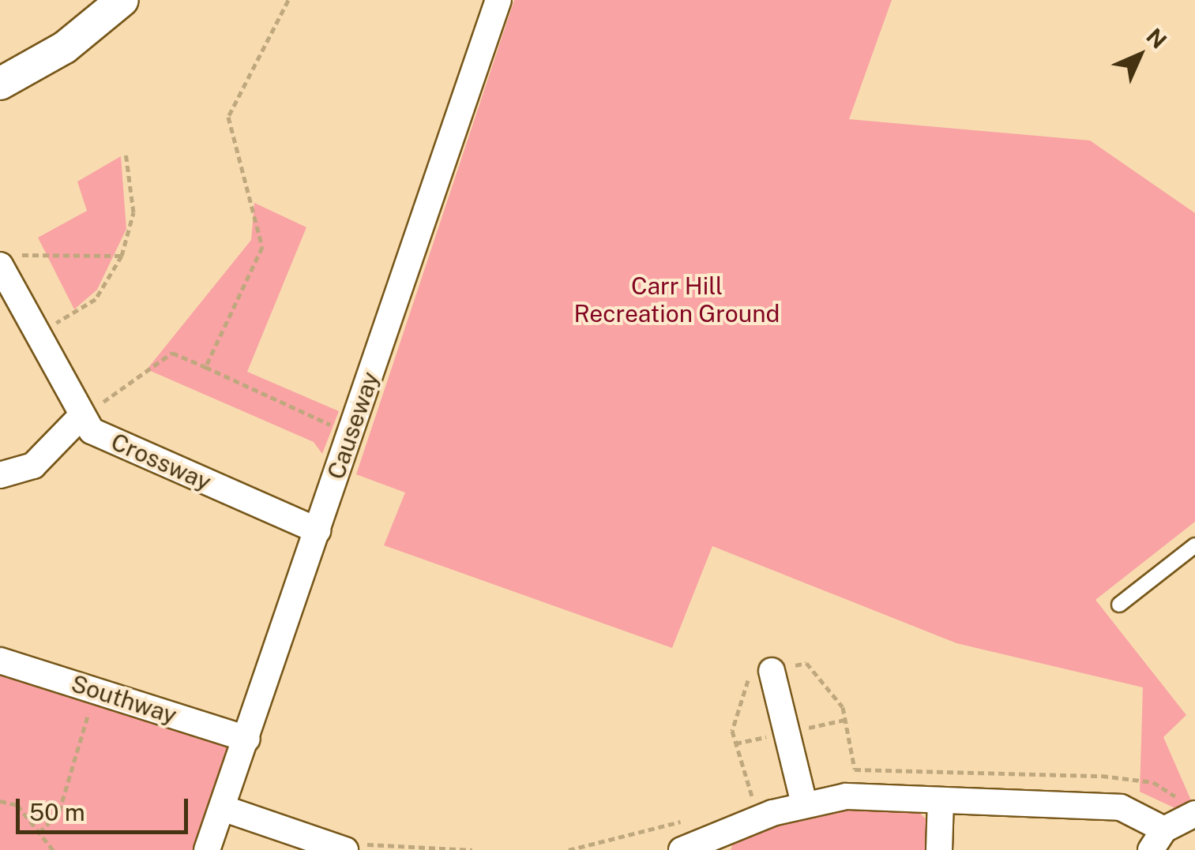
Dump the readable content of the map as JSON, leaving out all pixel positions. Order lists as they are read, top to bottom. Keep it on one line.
{"streets":{"street":["Causeway","Crossway","Southway"]},"crossings":[["Causeway","Crossway"],["Causeway","Southway"]],"parks":["Carr Hill Recreation Ground"],"scale_bar":"50 m","north":"top right"}
